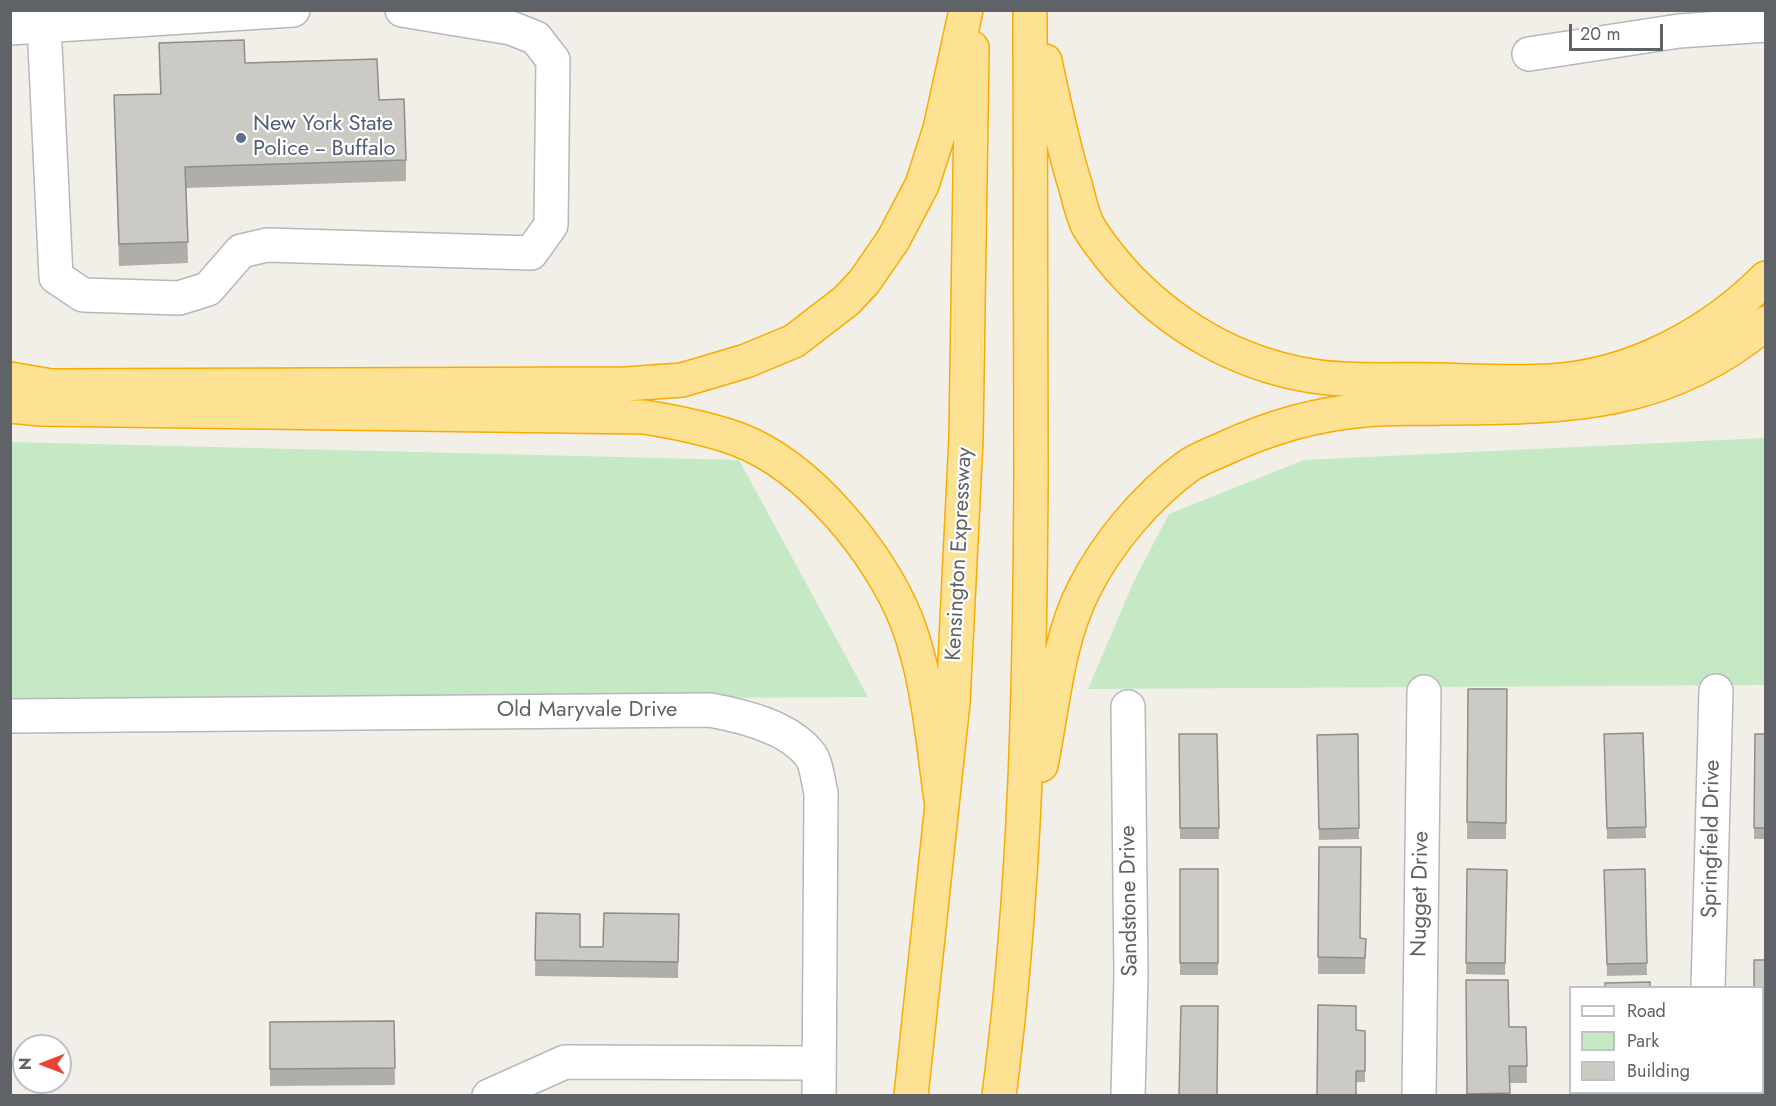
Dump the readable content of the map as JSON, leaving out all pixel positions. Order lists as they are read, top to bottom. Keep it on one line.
{"streets":{"highway":["Kensington Expressway"],"street":["Old Maryvale Drive","Springfield Drive","Nugget Drive","Sandstone Drive"]},"places":["New York State Police -- Buffalo"],"legend":["Road","Park","Building"],"scale_bar":"20 m","north":"left"}
